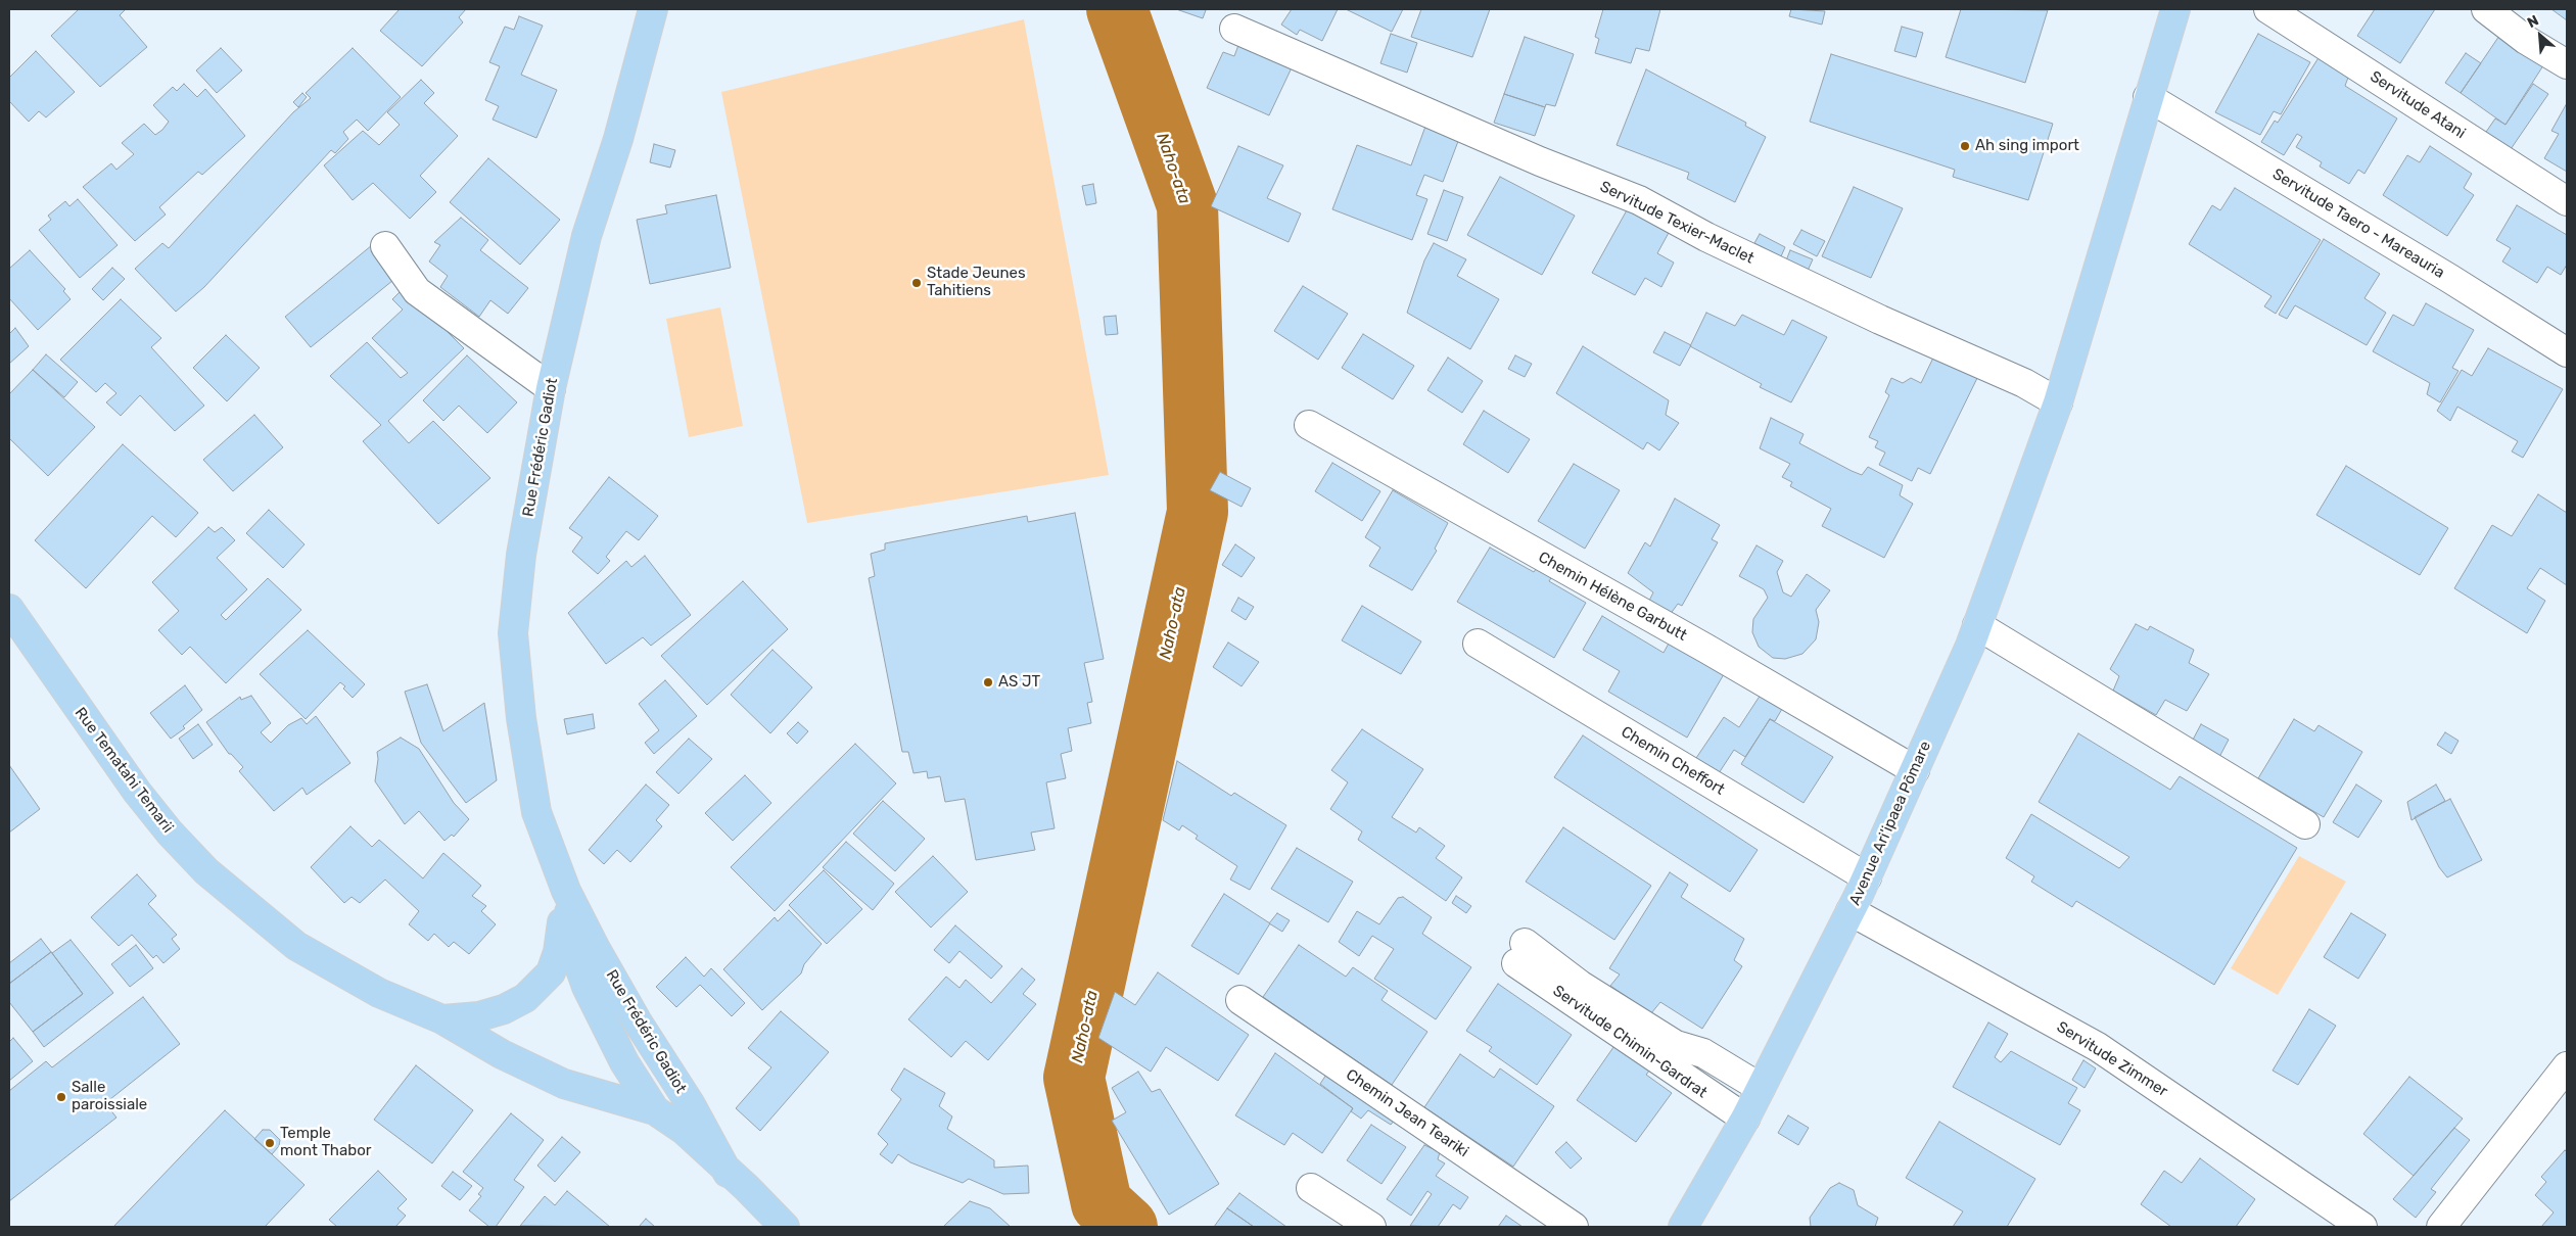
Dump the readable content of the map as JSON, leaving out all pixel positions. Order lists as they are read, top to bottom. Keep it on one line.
{"streets":{"main road":["Rue Frédéric Gadiot","Rue Tematahi Temarii","Avenue Ari'ipaea Pōmare"],"street":["Servitude Atani","Servitude Texier-Maclet","Servitude Taero - Mareauria","Chemin Hélène Garbutt","Chemin Cheffort","Servitude Chimin-Gardrat","Servitude Zimmer","Chemin Jean Teariki"]},"crossings":[["Servitude Texier-Maclet","Avenue Ari'ipaea Pōmare"],["Servitude Taero - Mareauria","Avenue Ari'ipaea Pōmare"],["Rue Frédéric Gadiot","Rue Tematahi Temarii"],["Chemin Hélène Garbutt","Avenue Ari'ipaea Pōmare"],["Chemin Cheffort","Avenue Ari'ipaea Pōmare"],["Avenue Ari'ipaea Pōmare","Servitude Chimin-Gardrat"],["Avenue Ari'ipaea Pōmare","Servitude Zimmer"]],"water":["Naho-ata"],"places":["Ah sing import","Stade Jeunes Tahitiens","AS JT","Salle paroissiale","Temple mont Thabor"],"north":"top left"}
